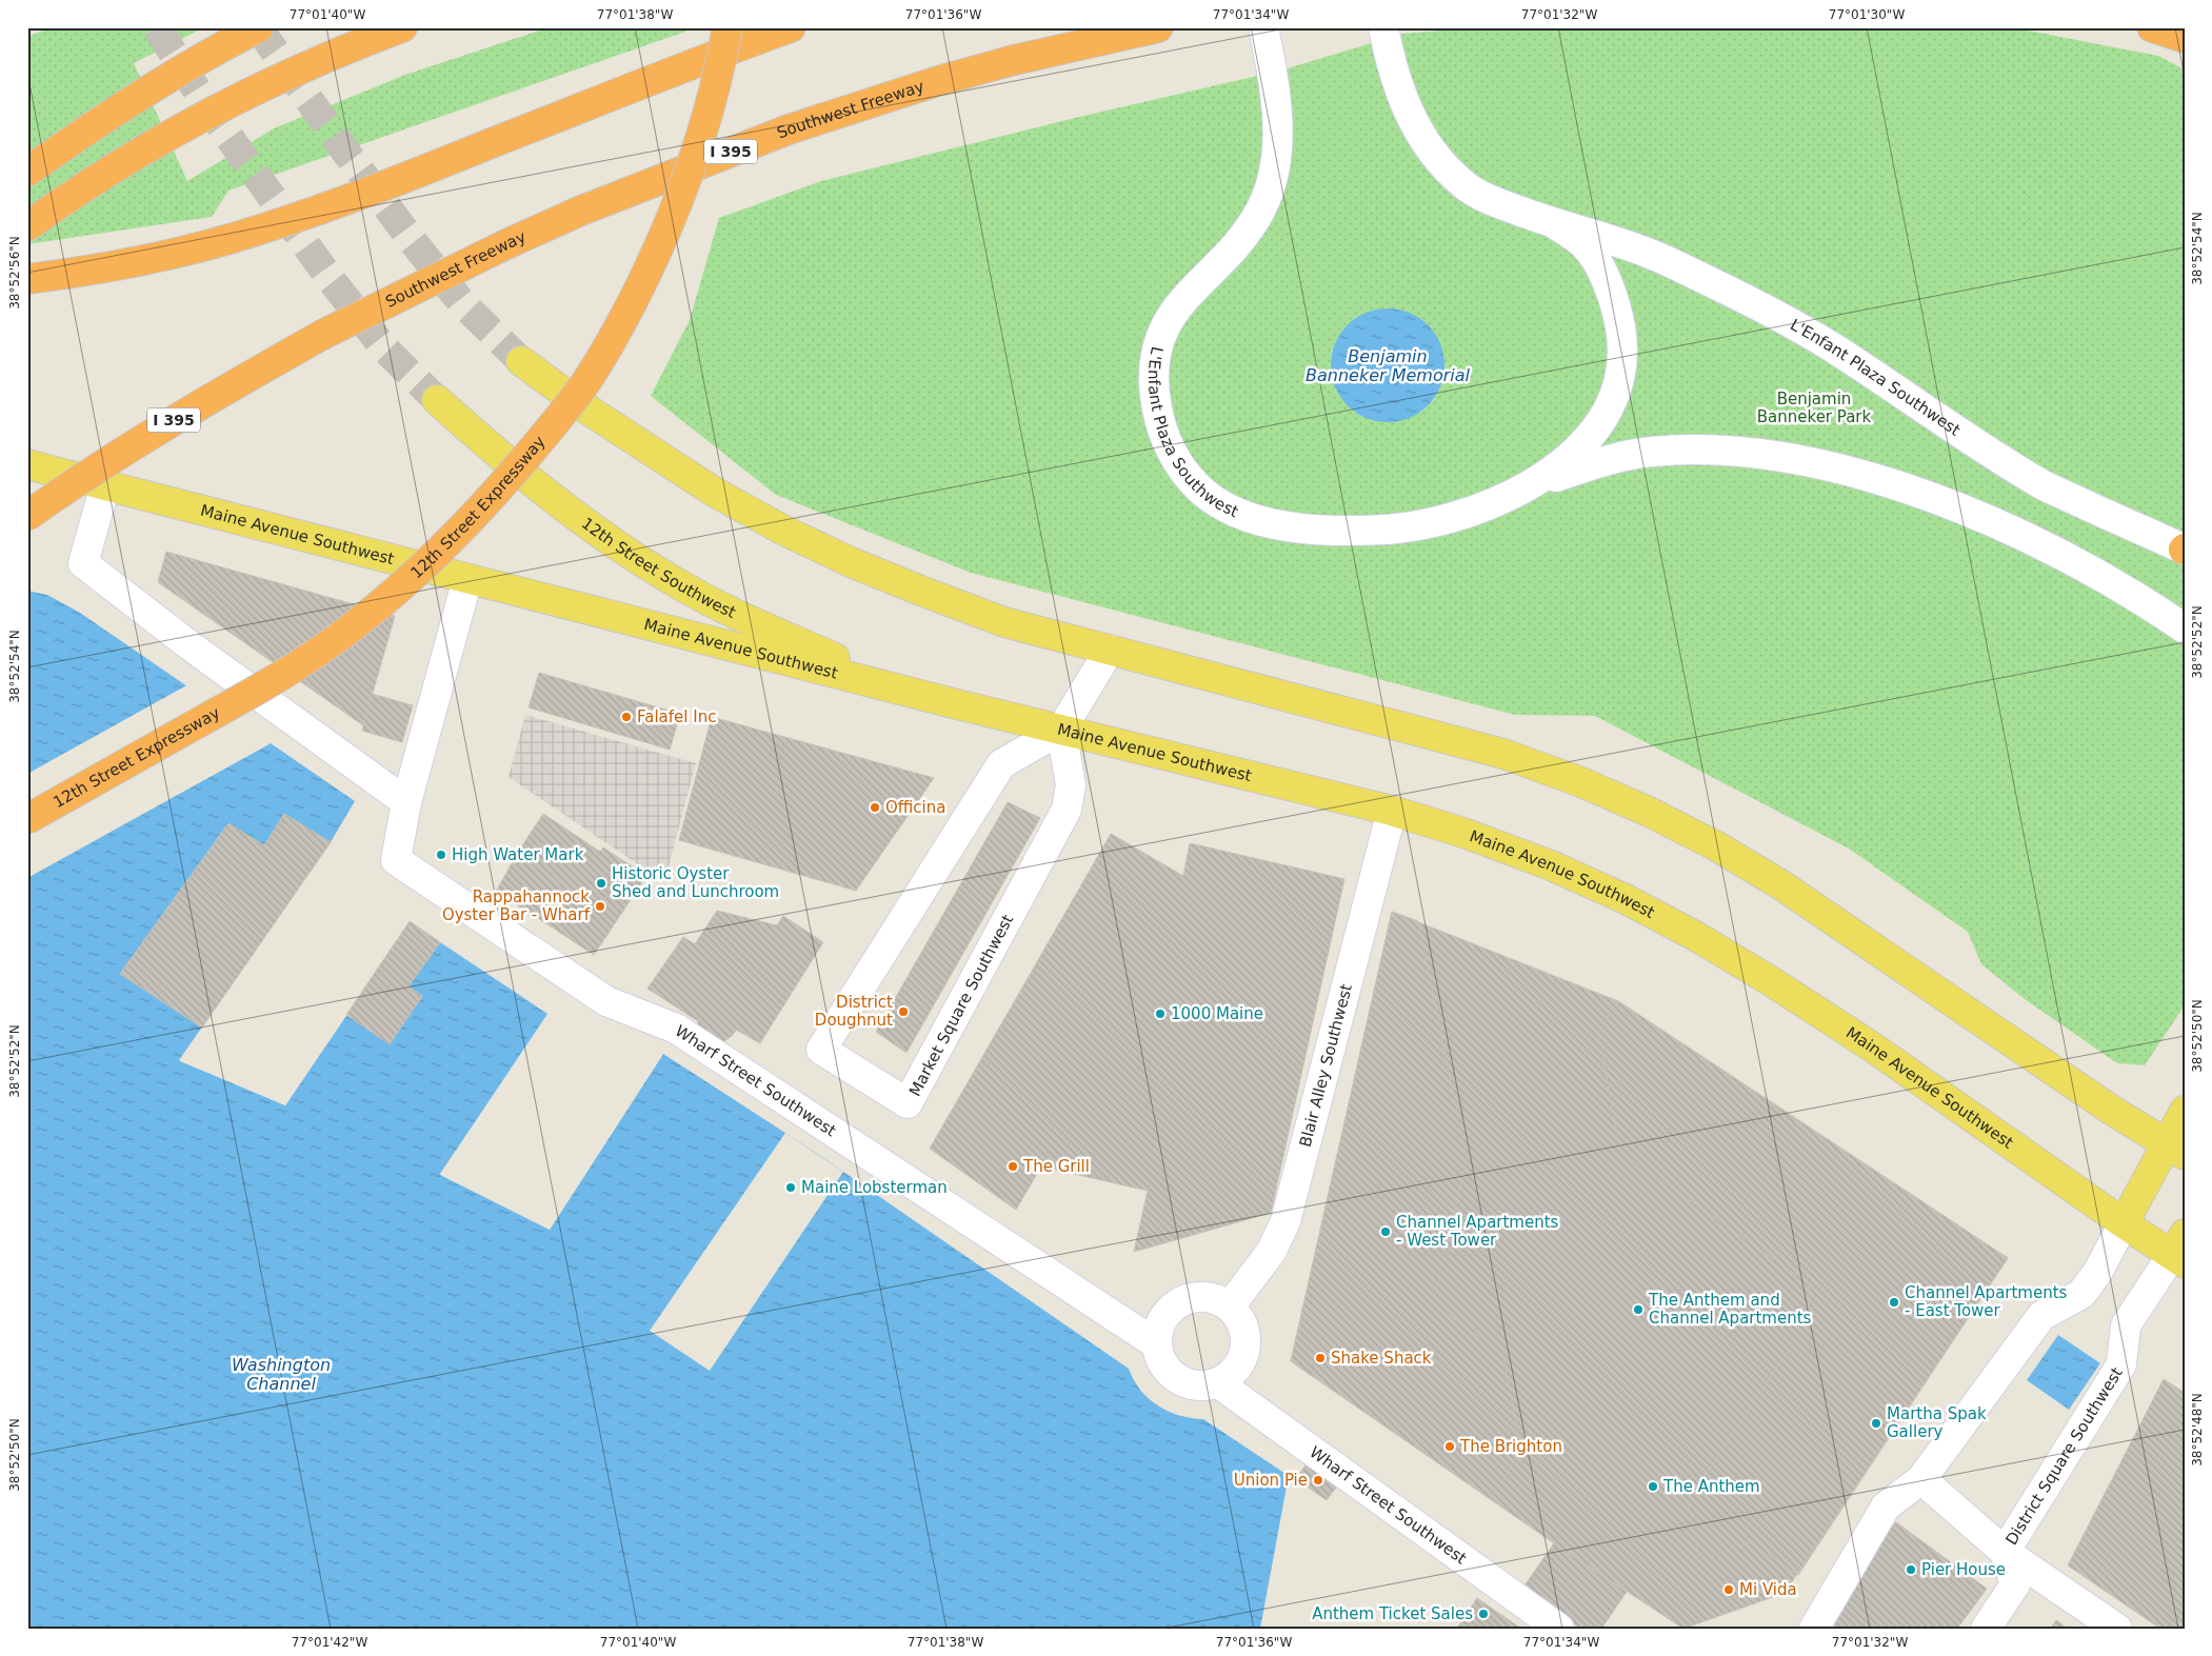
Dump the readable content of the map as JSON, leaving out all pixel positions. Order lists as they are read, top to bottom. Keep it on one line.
{"streets":{"highway":["Southwest Freeway","I 395","12th Street Expressway"],"main road":["Maine Avenue Southwest","12th Street Southwest"],"street":["L'Enfant Plaza Southwest","Market Square Southwest","Blair Alley Southwest","Wharf Street Southwest","District Square Southwest"]},"crossings":[["Maine Avenue Southwest","12th Street Southwest"],["Maine Avenue Southwest","Market Square Southwest"],["Maine Avenue Southwest","Blair Alley Southwest"],["Maine Avenue Southwest","District Square Southwest"],["Blair Alley Southwest","Wharf Street Southwest"]],"water":["Benjamin Banneker Memorial","Washington Channel"],"parks":["Benjamin Banneker Park"],"places":["Falafel Inc","Officina","High Water Mark","Historic Oyster Shed and Lunchroom","Rappahannock Oyster Bar - Wharf","District Doughnut","1000 Maine","The Grill","Maine Lobsterman","Channel Apartments - West Tower","Channel Apartments - East Tower","The Anthem and Channel Apartments","Shake Shack","Martha Spak Gallery","The Brighton","Union Pie","The Anthem","Pier House","Mi Vida","Anthem Ticket Sales"],"coordinates":["77°01'40\"W","77°01'38\"W","77°01'36\"W","77°01'34\"W","77°01'32\"W","77°01'30\"W","38°52'54\"N","38°52'56\"N","38°52'52\"N","38°52'50\"N","38°52'48\"N","77°01'42\"W"]}
